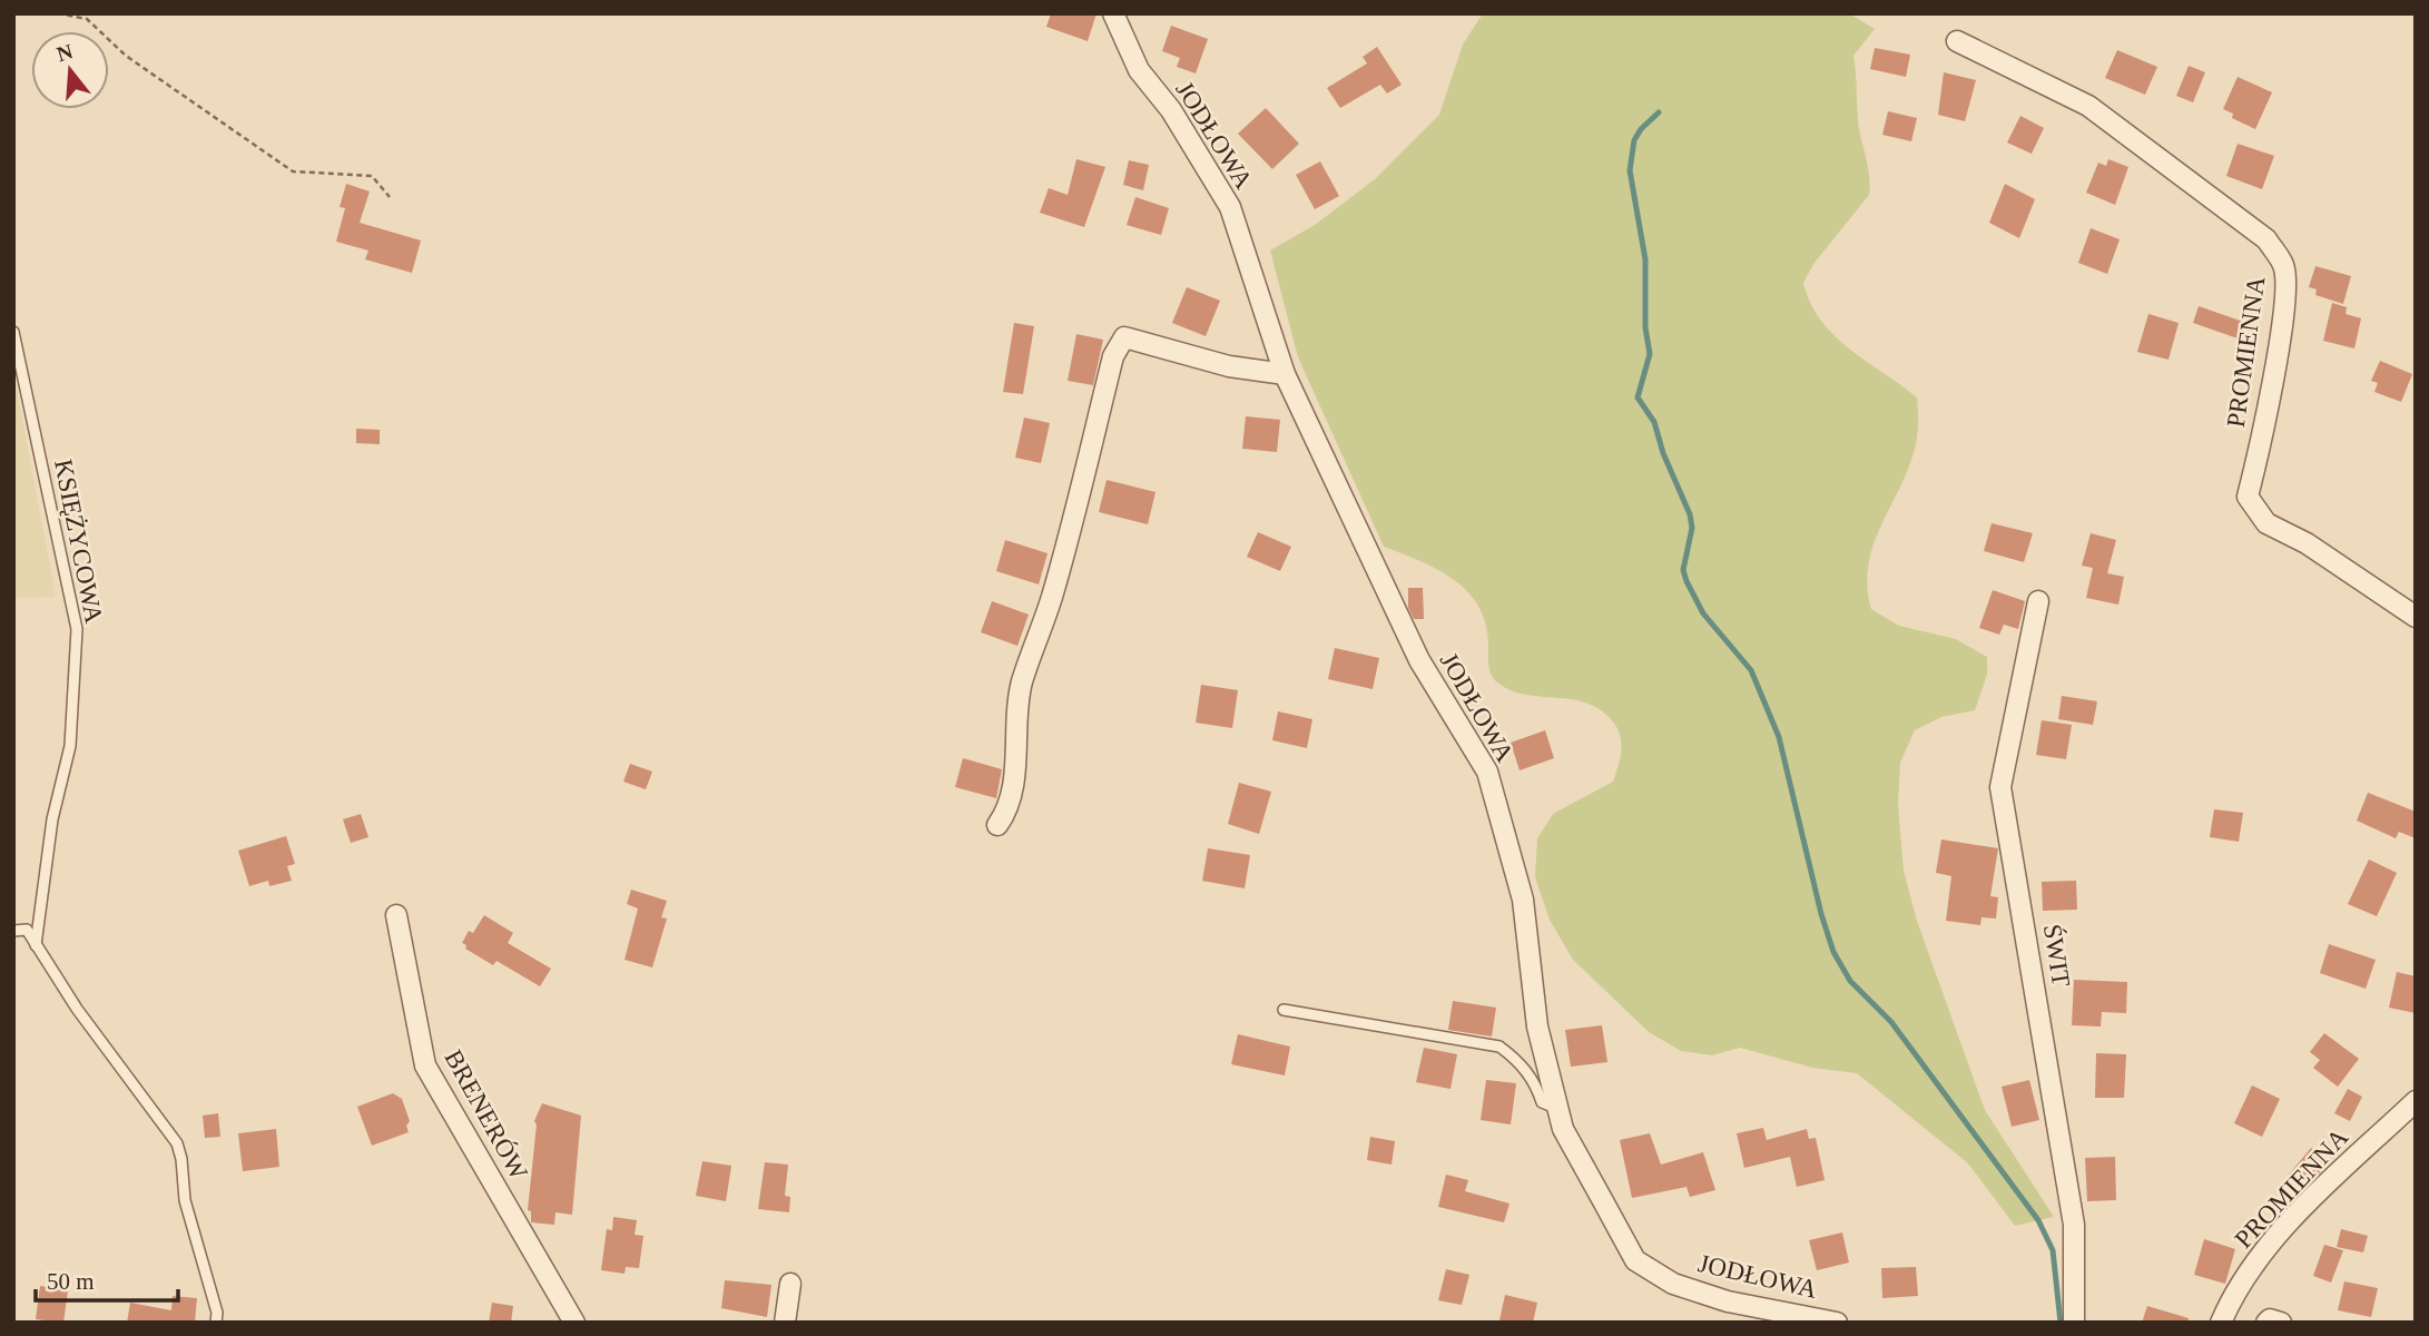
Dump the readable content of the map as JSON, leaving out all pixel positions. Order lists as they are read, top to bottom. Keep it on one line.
{"streets":{"street":["JODŁOWA","PROMIENNA","ŚWIT","BRENERÓW"],"lane":["KSIĘŻYCOWA"]},"scale_bar":"50 m","north":"top"}
